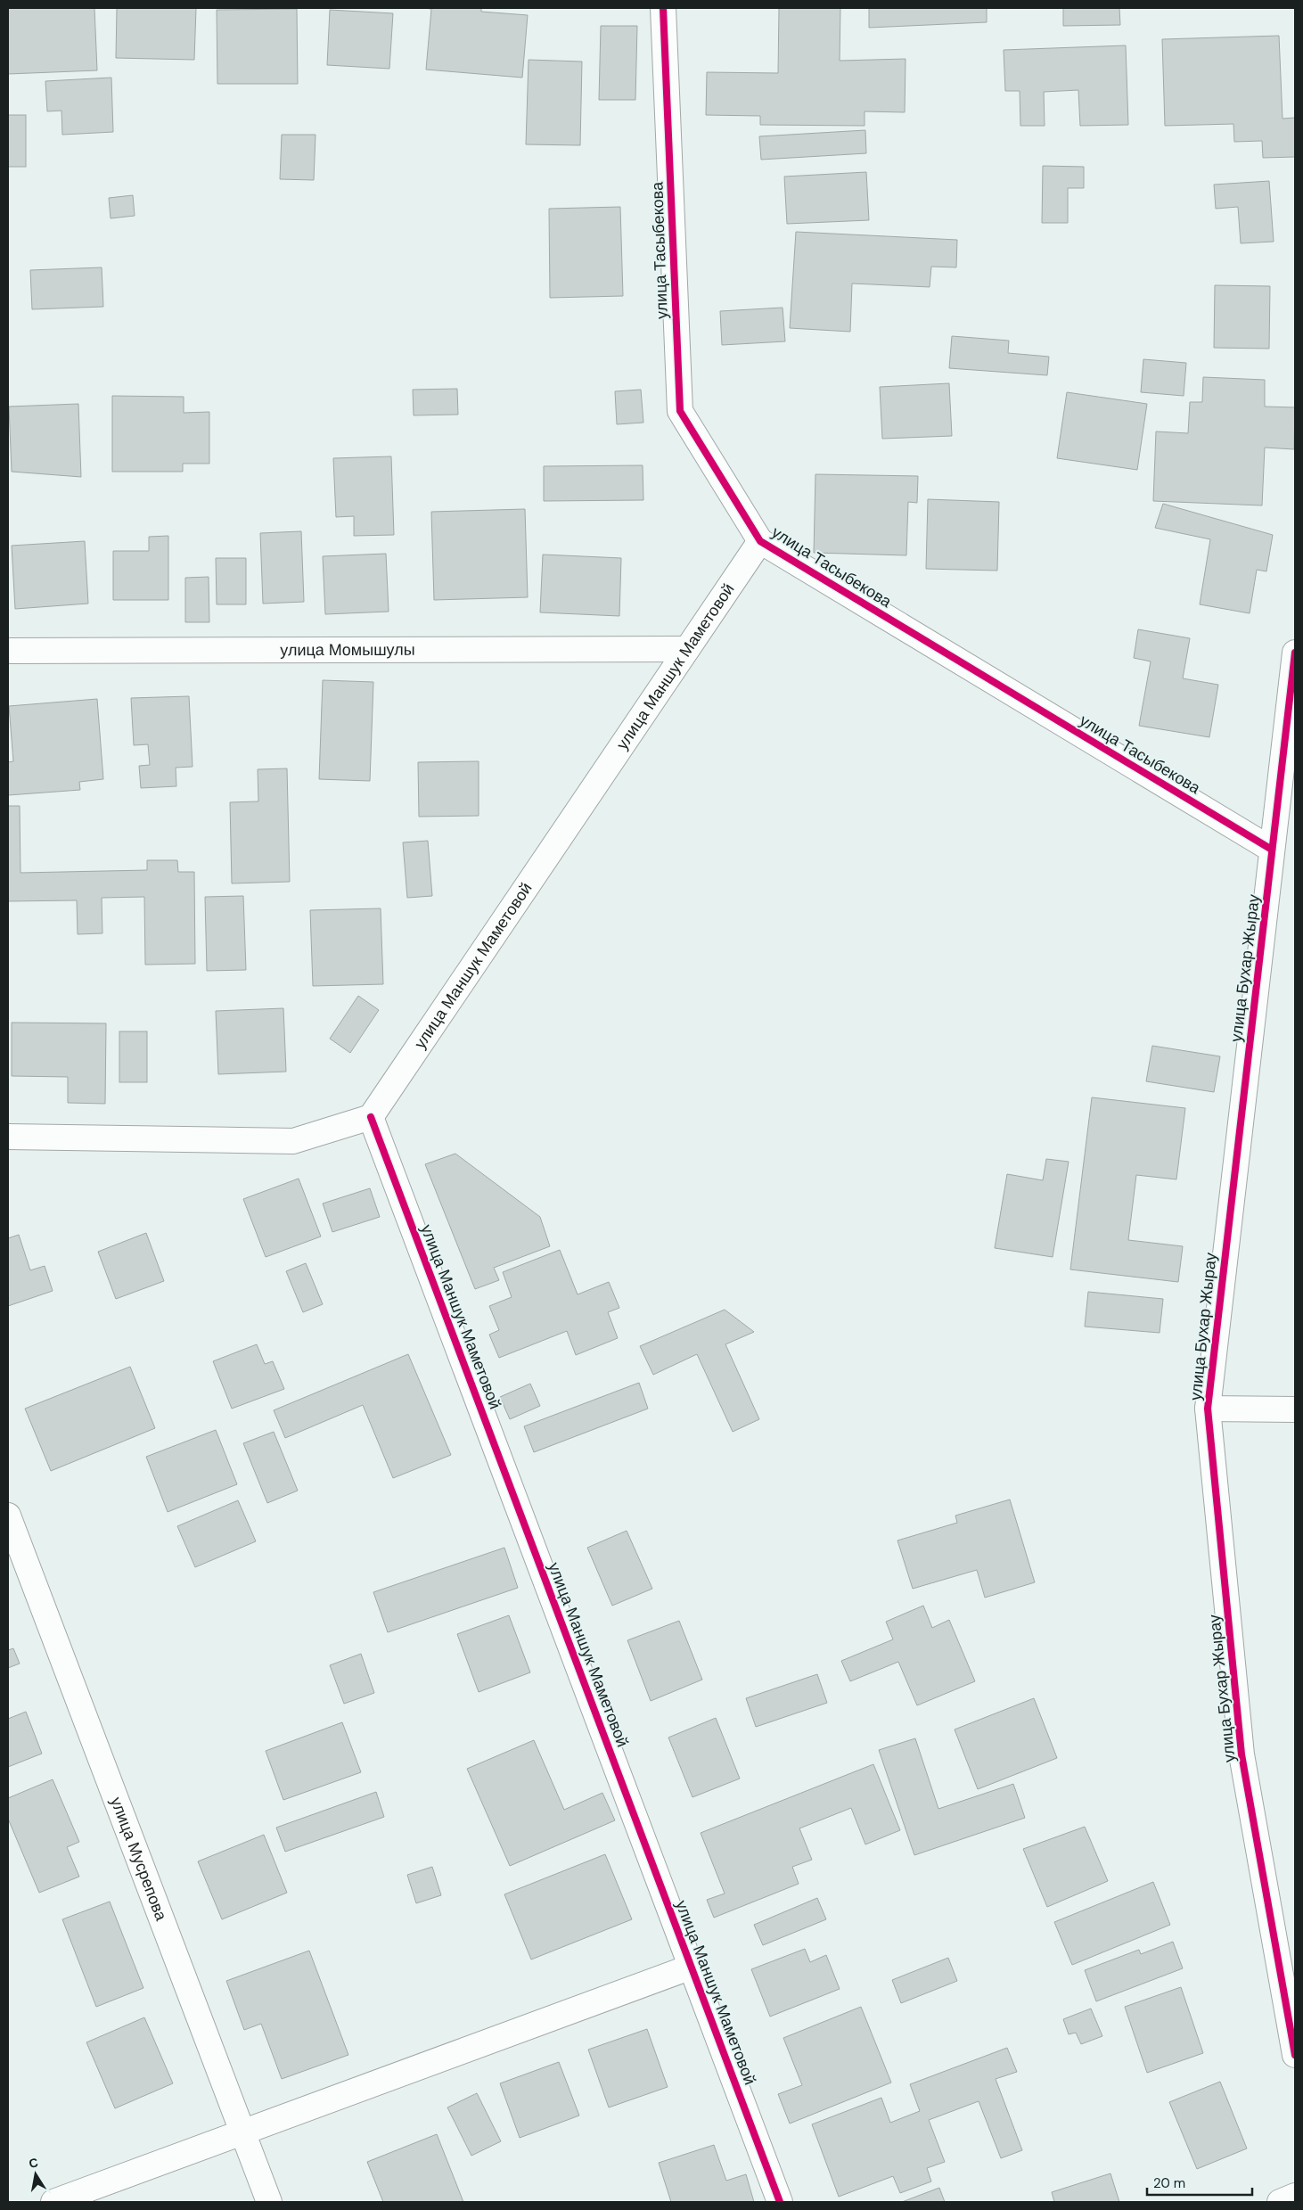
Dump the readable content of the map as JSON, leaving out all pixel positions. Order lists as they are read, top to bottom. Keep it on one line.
{"streets":{"street":["улица Тасыбекова","улица Момышулы","улица Маншук Маметовой","улица Бухар Жырау","улица Мусрепова"]},"crossings":[["улица Тасыбекова","улица Маншук Маметовой"],["улица Тасыбекова","улица Бухар Жырау"],["улица Момышулы","улица Маншук Маметовой"]],"scale_bar":"20 m","north":"top"}
